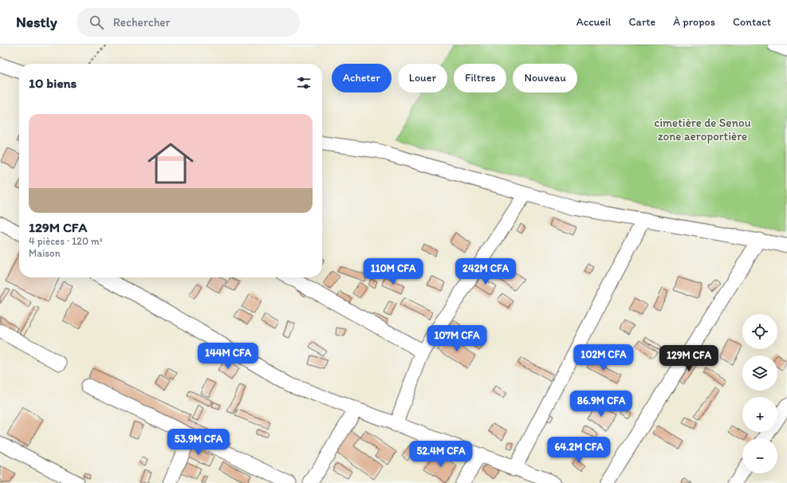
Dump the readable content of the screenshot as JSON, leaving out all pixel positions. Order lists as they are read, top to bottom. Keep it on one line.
{"parks":["cimetière de Senou zone aeroportière"],"page":{"header":"Nestly","search":"Rechercher","nav":["Accueil","Carte","À propos","Contact"],"chip":["Acheter","Louer","Filtres","Nouveau"],"heading":"10 biens","list":[{"name":"129M CFA","note":"4 pièces · 120 m² · Maison"}],"price":["110M CFA","242M CFA","107M CFA","144M CFA","102M CFA","129M CFA","86.9M CFA","53.9M CFA","64.2M CFA","52.4M CFA"],"map_buttons":["+","−"]}}
